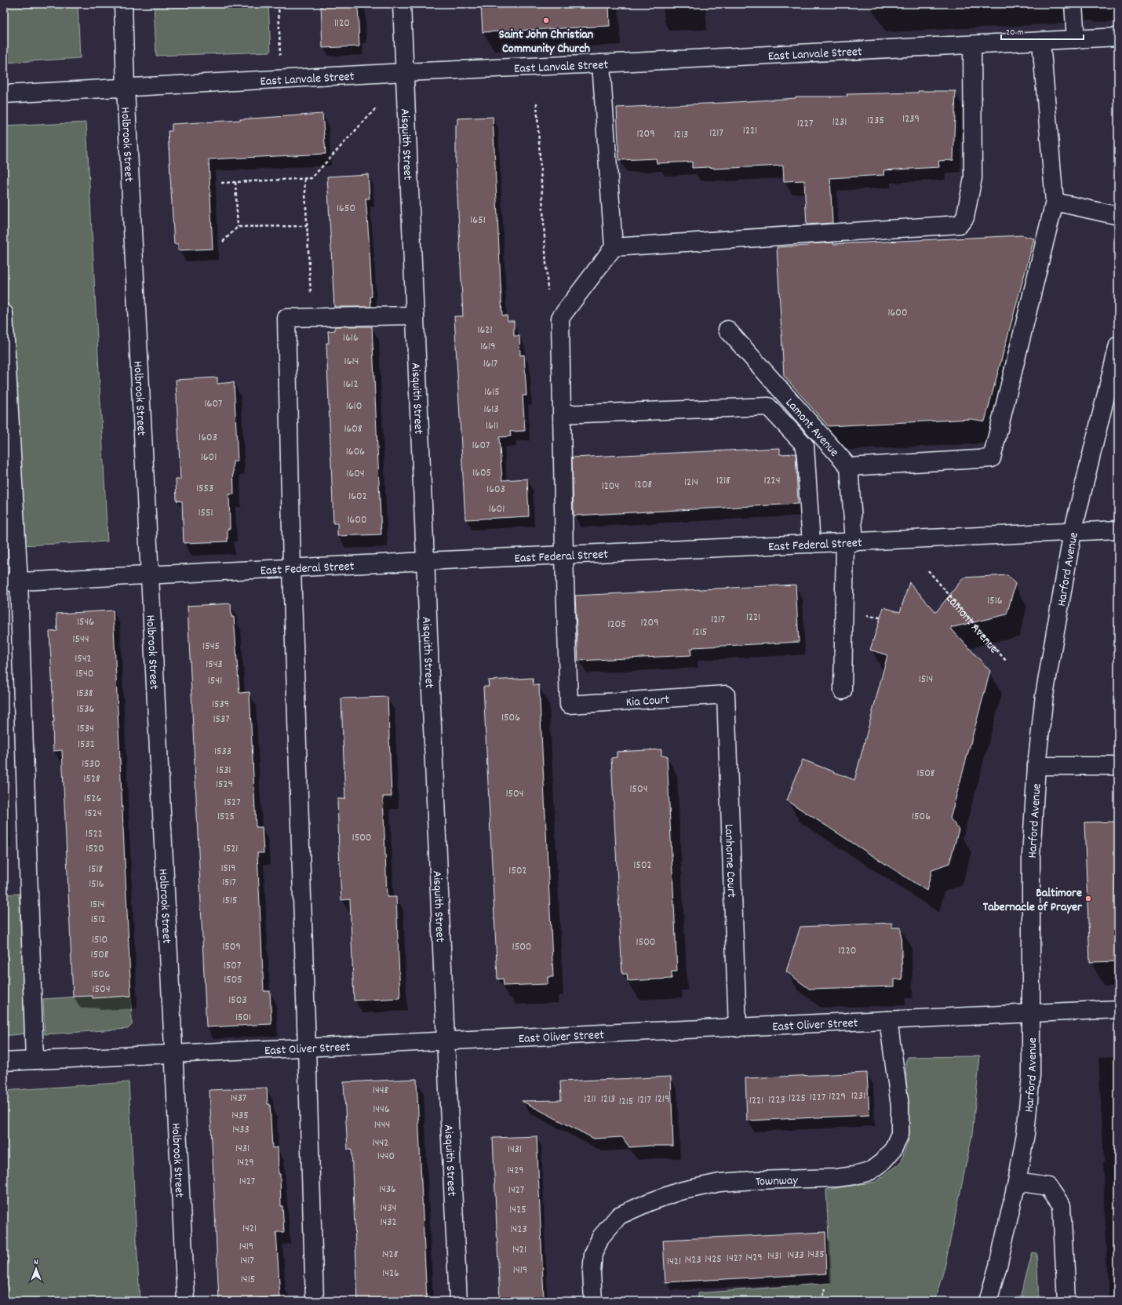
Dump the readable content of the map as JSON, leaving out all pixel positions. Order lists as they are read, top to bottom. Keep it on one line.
{"streets":{"street":["East Lanvale Street","Holbrook Street","Aisquith Street","Lamont Avenue","East Federal Street","Harford Avenue","Kia Court","Lanhorne Court","East Oliver Street","Townway"]},"crossings":[["East Lanvale Street","Holbrook Street"],["East Lanvale Street","Aisquith Street"],["Holbrook Street","East Federal Street"],["Holbrook Street","East Oliver Street"],["Aisquith Street","East Federal Street"],["Aisquith Street","East Oliver Street"],["Lamont Avenue","East Federal Street"],["East Federal Street","Harford Avenue"],["East Federal Street","Kia Court"],["Harford Avenue","East Oliver Street"],["Kia Court","Lanhorne Court"],["Lanhorne Court","East Oliver Street"],["East Oliver Street","Townway"]],"places":["Saint John Christian Community Church","Baltimore Tabernacle of Prayer"],"house_numbers":["1120","1239","1235","1231","1227","1221","1217","1209","1213","1650","1651","1600","1621","1616","1619","1614","1617","1612","1615","1607","1610","1613","1611","1608","1603","1607","1606","1601","1605","1604","1218","1224","1214","1208","1204","1553","1603","1602","1601","1551","1600","1516","1221","1217","1546","1209","1205","1215","1544","1545","1542","1543","1540","1514","1541","1538","1539","1536","1506","1537","1534","1532","1533","1530","1531","1508","1528","1529","1504","1504","1526","1527","1524","1525","1506","1522","1500","1520","1521","1502","1519","1518","1502","1517","1516","1515","1514","1512","1510","1500","1509","1500","1220","1508","1507","1506","1505","1504","1503","1501","1448","1231","1229","1227","1437","1225","1211","1213","1219","1217","1223","1221","1215","1446","1435","1444","1433","1442","1431","1431","1440","1429","1429","1427","1436","1427","1434","1425","1432","1421","1423","1419","1421","1428","1435","1433","1431","1429","1427","1425","1423","1417","1421","1419","1426","1415"],"scale_bar":"20 m","north":"top"}
